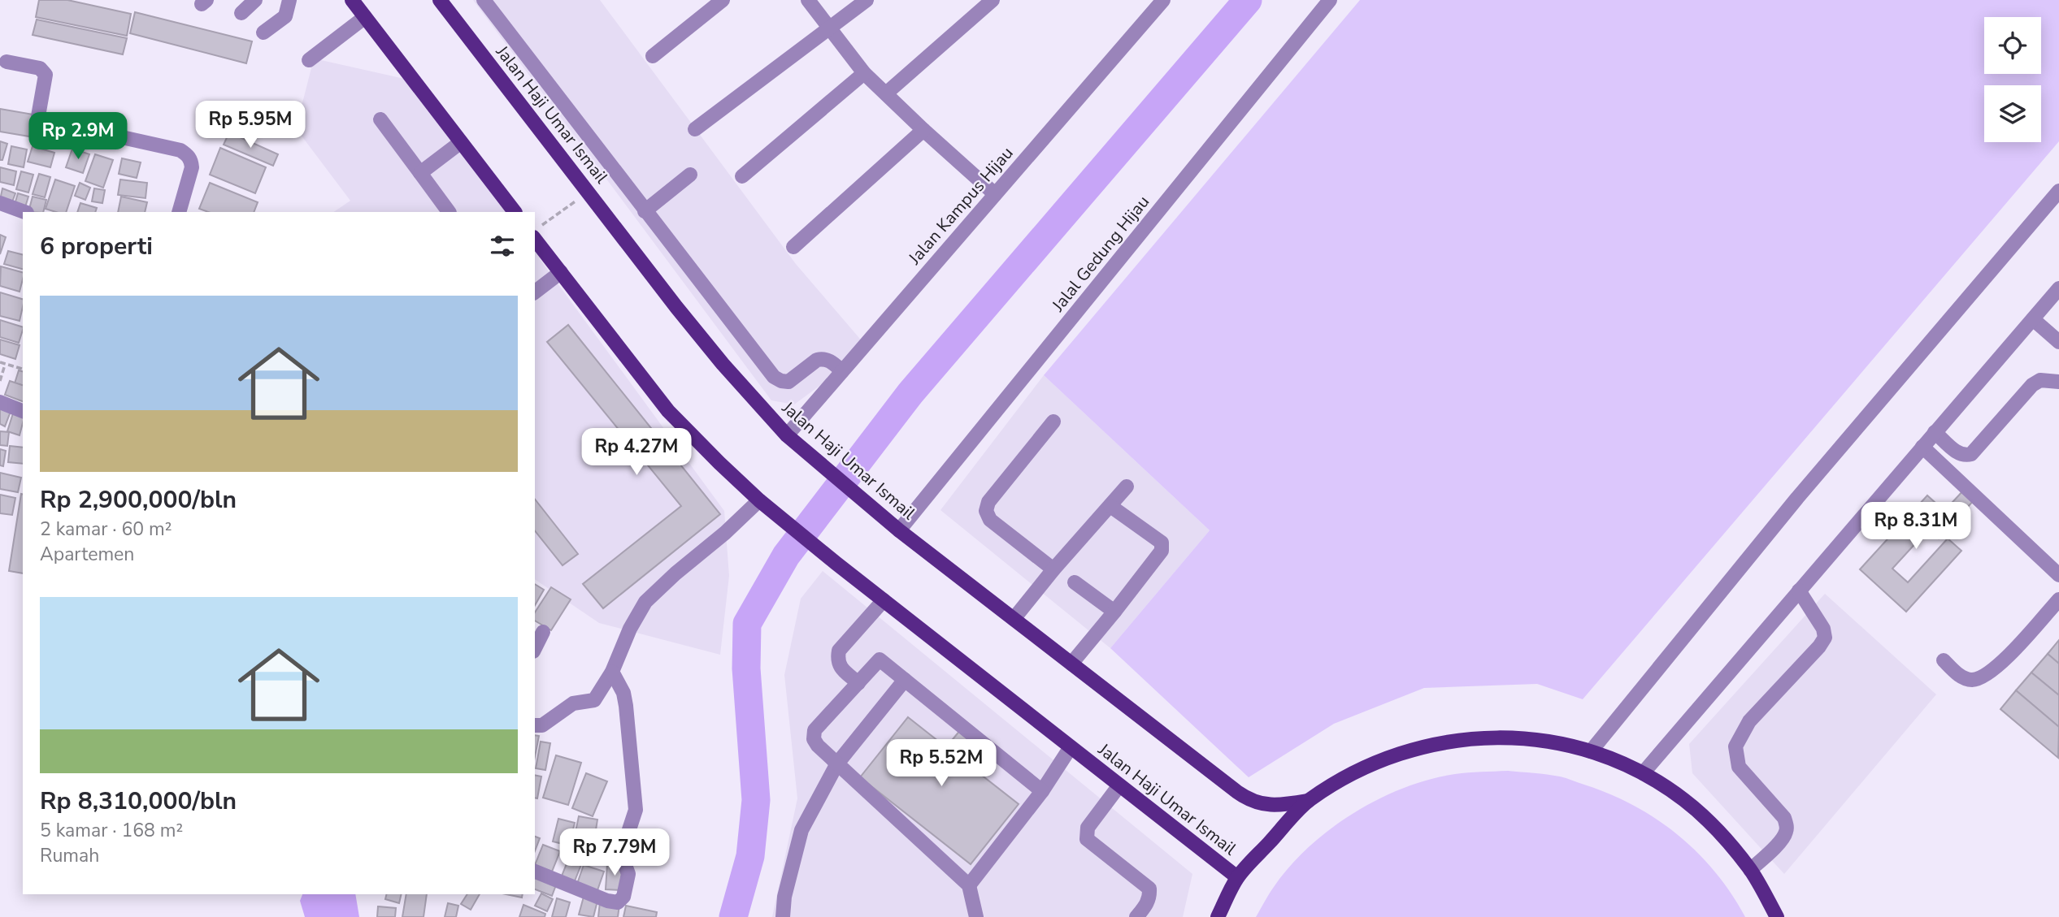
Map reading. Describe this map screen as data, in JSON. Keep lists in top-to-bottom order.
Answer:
{
  "streets": {
    "main road": ["Jalan Haji Umar Ismail"],
    "street": ["Jalan Kampus Hijau", "Jalal Gedung Hijau"]
  },
  "crossings": [
    ["Jalan Haji Umar Ismail", "Jalan Kampus Hijau"],
    ["Jalan Haji Umar Ismail", "Jalal Gedung Hijau"]
  ],
  "page": {
    "price": [
      "Rp 5.95M",
      "Rp 2.9M",
      "Rp 4.27M",
      "Rp 8.31M",
      "Rp 5.52M",
      "Rp 7.79M"
    ],
    "heading": "6 properti",
    "list": [
      {
        "name": "Rp 2,900,000/bln",
        "note": "2 kamar · 60 m² · Apartemen"
      },
      {
        "name": "Rp 8,310,000/bln",
        "note": "5 kamar · 168 m² · Rumah"
      }
    ]
  }
}
